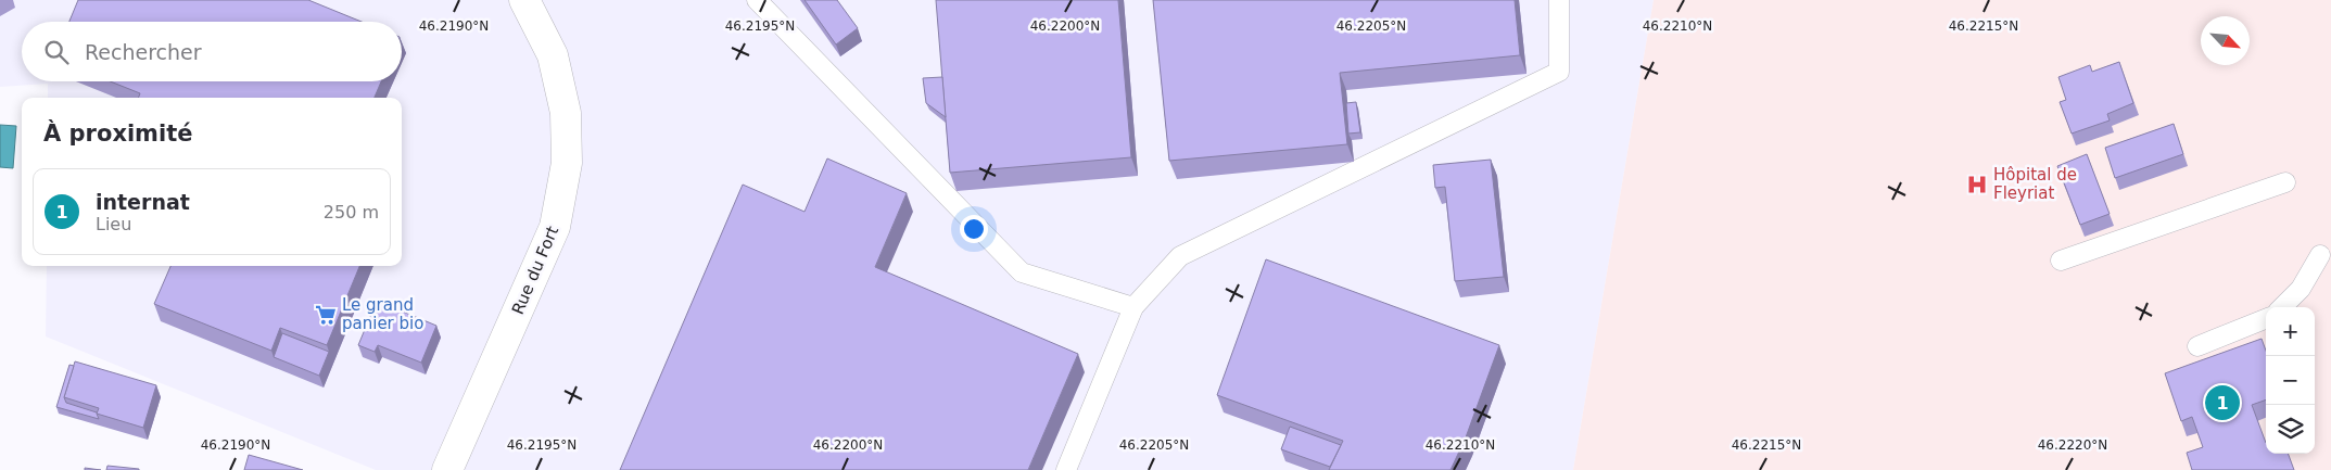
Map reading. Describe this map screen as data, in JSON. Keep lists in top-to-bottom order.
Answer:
{
  "streets": {
    "street": ["Rue du Fort"]
  },
  "places": {
    "hospital": ["Hôpital de Fleyriat"],
    "supermarket": ["Le grand panier bio"]
  },
  "north": "bottom right",
  "page": {
    "search": "Rechercher",
    "heading": "À proximité",
    "list": [
      {
        "mark": "1",
        "name": "internat",
        "note": "Lieu",
        "value": "250 m"
      }
    ],
    "map_buttons": ["+", "−"],
    "pins": "1"
  },
  "coordinates": [
    "46.2190°N",
    "46.2195°N",
    "46.2200°N",
    "46.2205°N",
    "46.2210°N",
    "46.2215°N",
    "46.2220°N"
  ]
}
